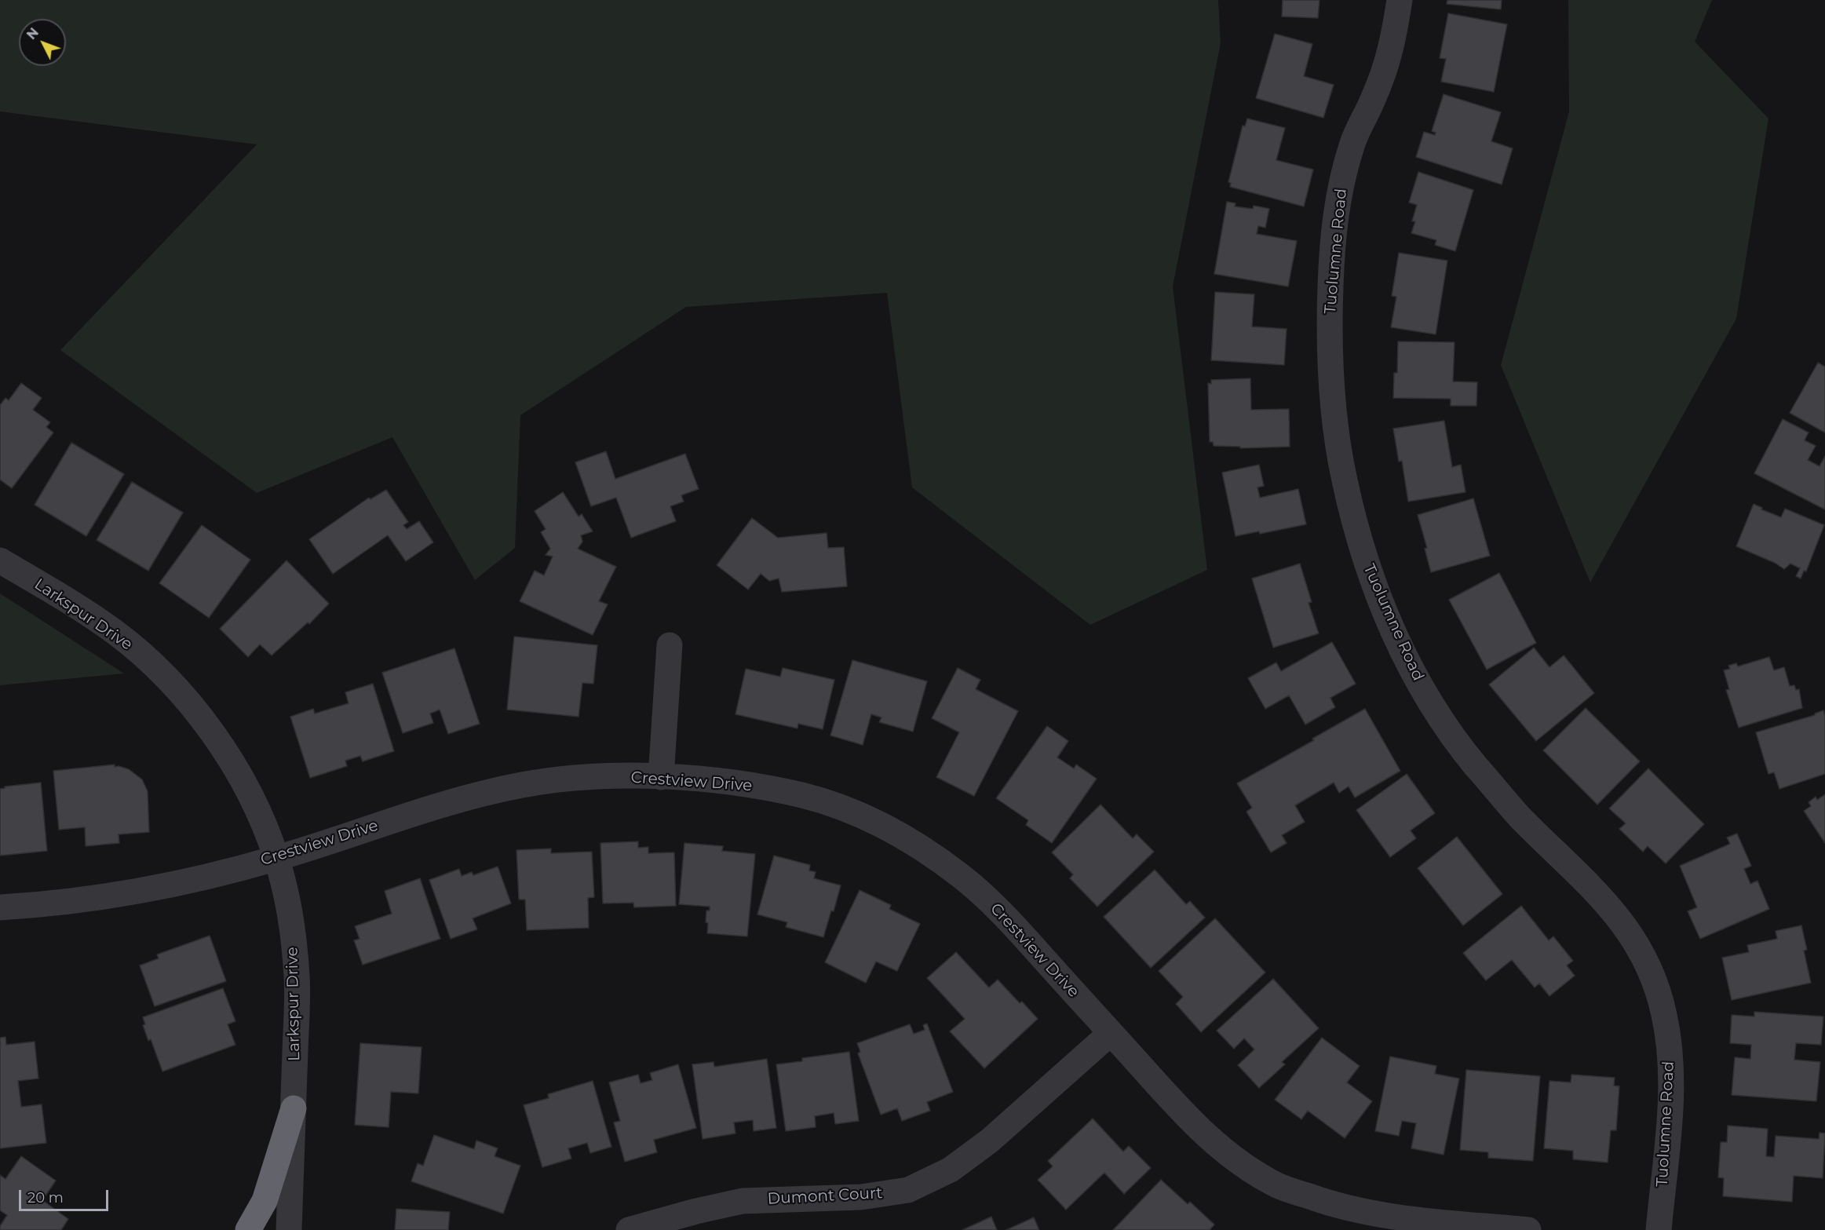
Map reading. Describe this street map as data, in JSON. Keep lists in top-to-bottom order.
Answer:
{
  "streets": {
    "street": [
      "Tuolumne Road",
      "Larkspur Drive",
      "Crestview Drive",
      "Dumont Court"
    ]
  },
  "crossings": [
    ["Larkspur Drive", "Crestview Drive"],
    ["Crestview Drive", "Dumont Court"]
  ],
  "scale_bar": "20 m",
  "north": "top left"
}
